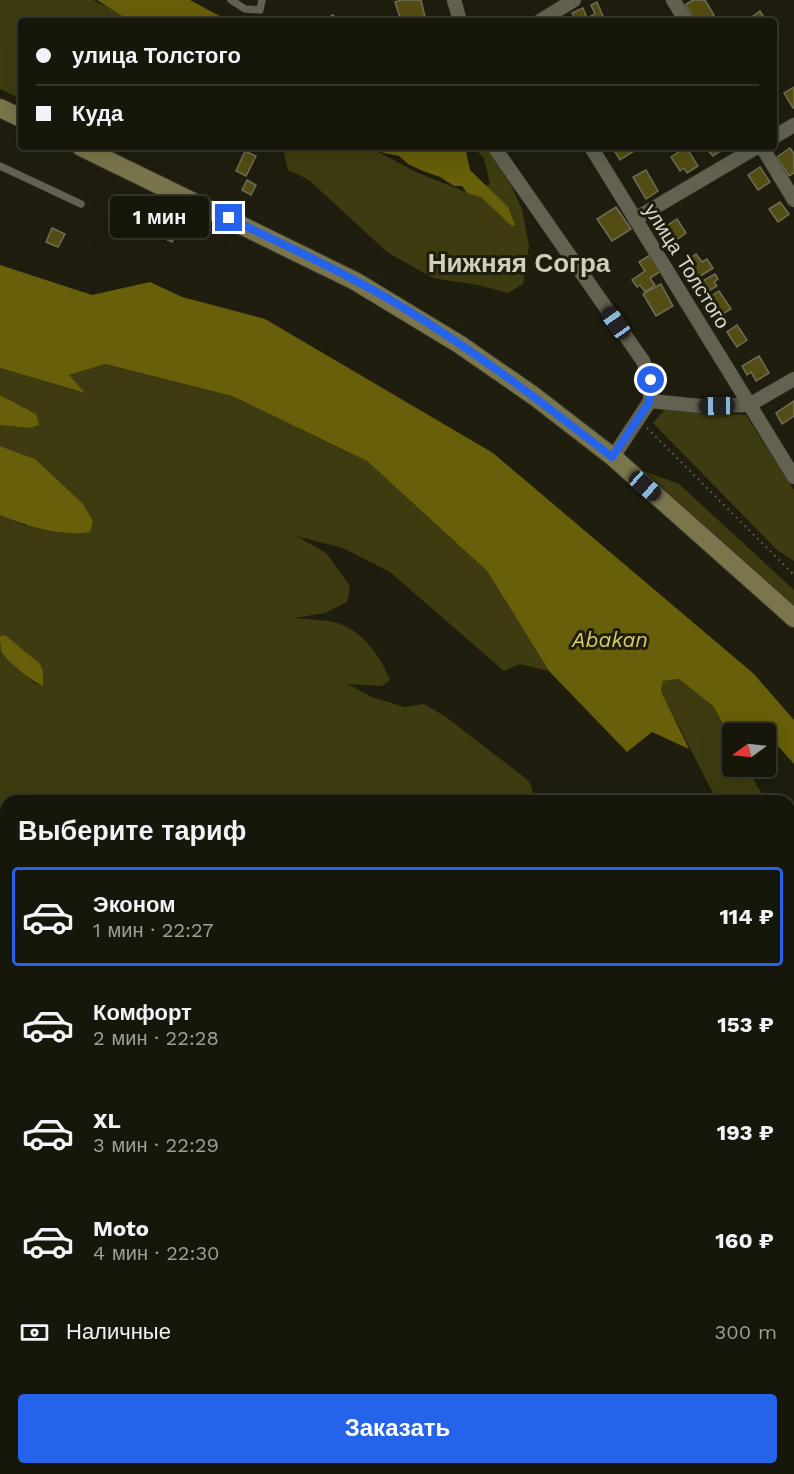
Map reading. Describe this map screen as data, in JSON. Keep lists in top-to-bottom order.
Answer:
{
  "streets": {
    "street": ["улица Толстого"]
  },
  "districts": ["Нижняя Согра"],
  "water": ["Abakan"],
  "north": "left",
  "page": {
    "banner": ["улица Толстого", "Куда"],
    "bubble": "1 мин",
    "heading": "Выберите тариф",
    "list": [
      {
        "name": "Эконом",
        "note": "1 мин · 22:27",
        "value": "114 ₽"
      },
      {
        "name": "Комфорт",
        "note": "2 мин · 22:28",
        "value": "153 ₽"
      },
      {
        "name": "XL",
        "note": "3 мин · 22:29",
        "value": "193 ₽"
      },
      {
        "name": "Moto",
        "note": "4 мин · 22:30",
        "value": "160 ₽"
      }
    ],
    "pay": ["Наличные", "300 m"],
    "buttons": "Заказать"
  }
}
